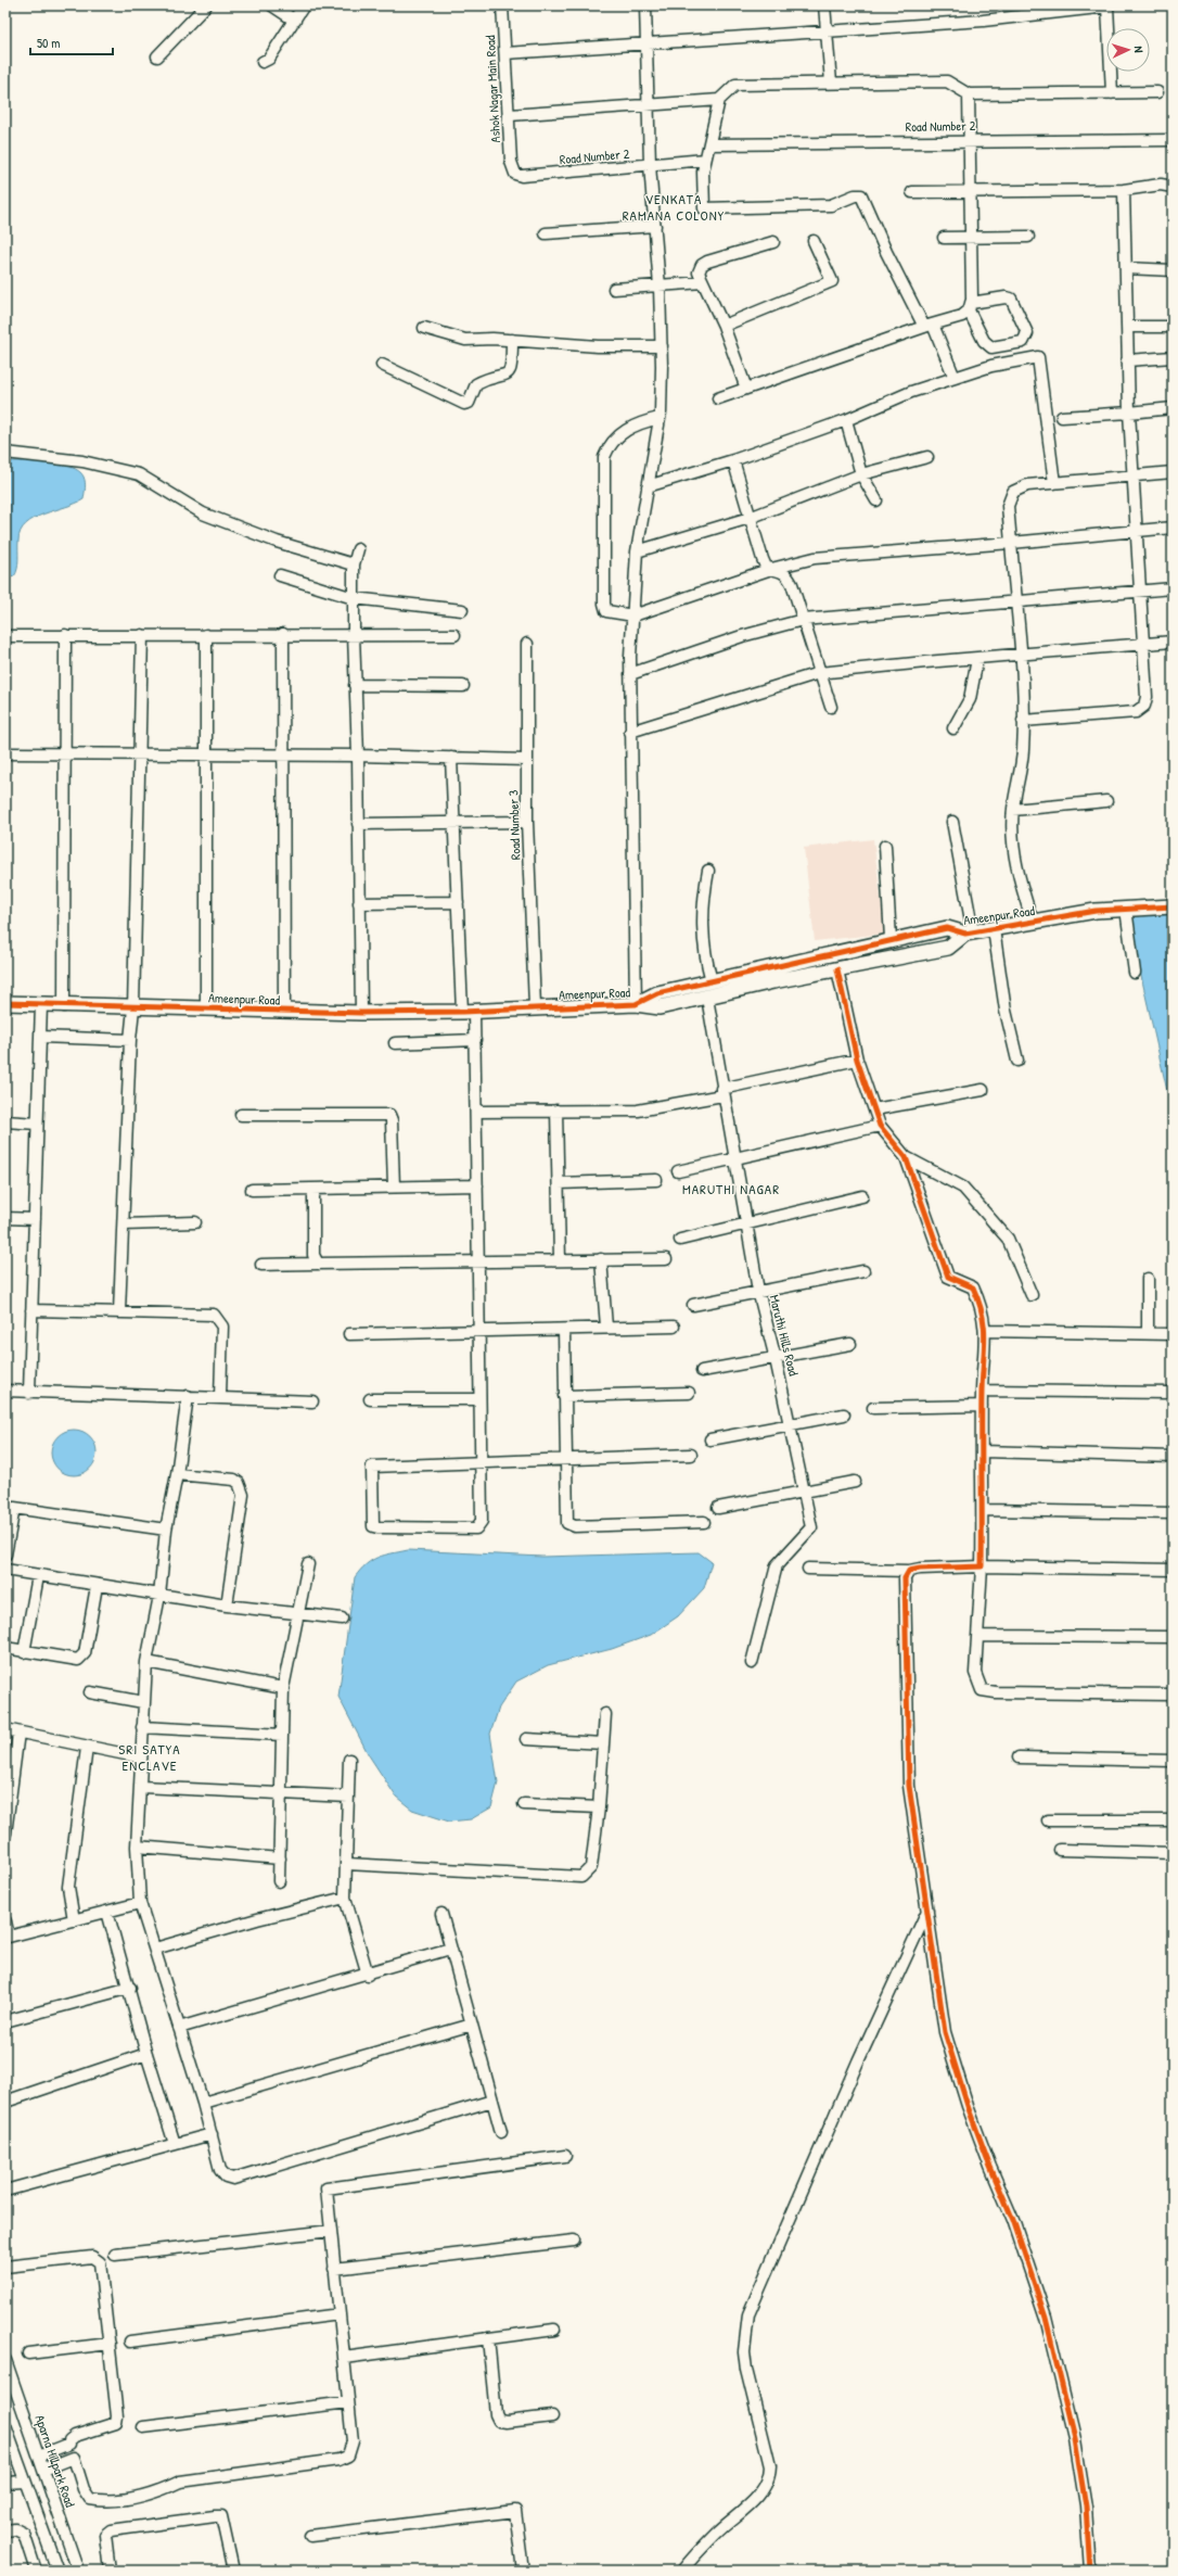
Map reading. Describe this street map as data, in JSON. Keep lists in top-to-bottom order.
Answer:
{
  "streets": {
    "street": [
      "Ashok Nagar Main Road",
      "Road Number 2",
      "Road Number 3",
      "Ameenpur Road",
      "Maruthi Hills Road",
      "Aparna Hillpark Road"
    ]
  },
  "crossings": [
    ["Ashok Nagar Main Road", "Road Number 2"],
    ["Road Number 3", "Ameenpur Road"]
  ],
  "districts": ["VENKATA RAMANA COLONY", "MARUTHI NAGAR", "SRI SATYA ENCLAVE"],
  "scale_bar": "50 m",
  "north": "right"
}
